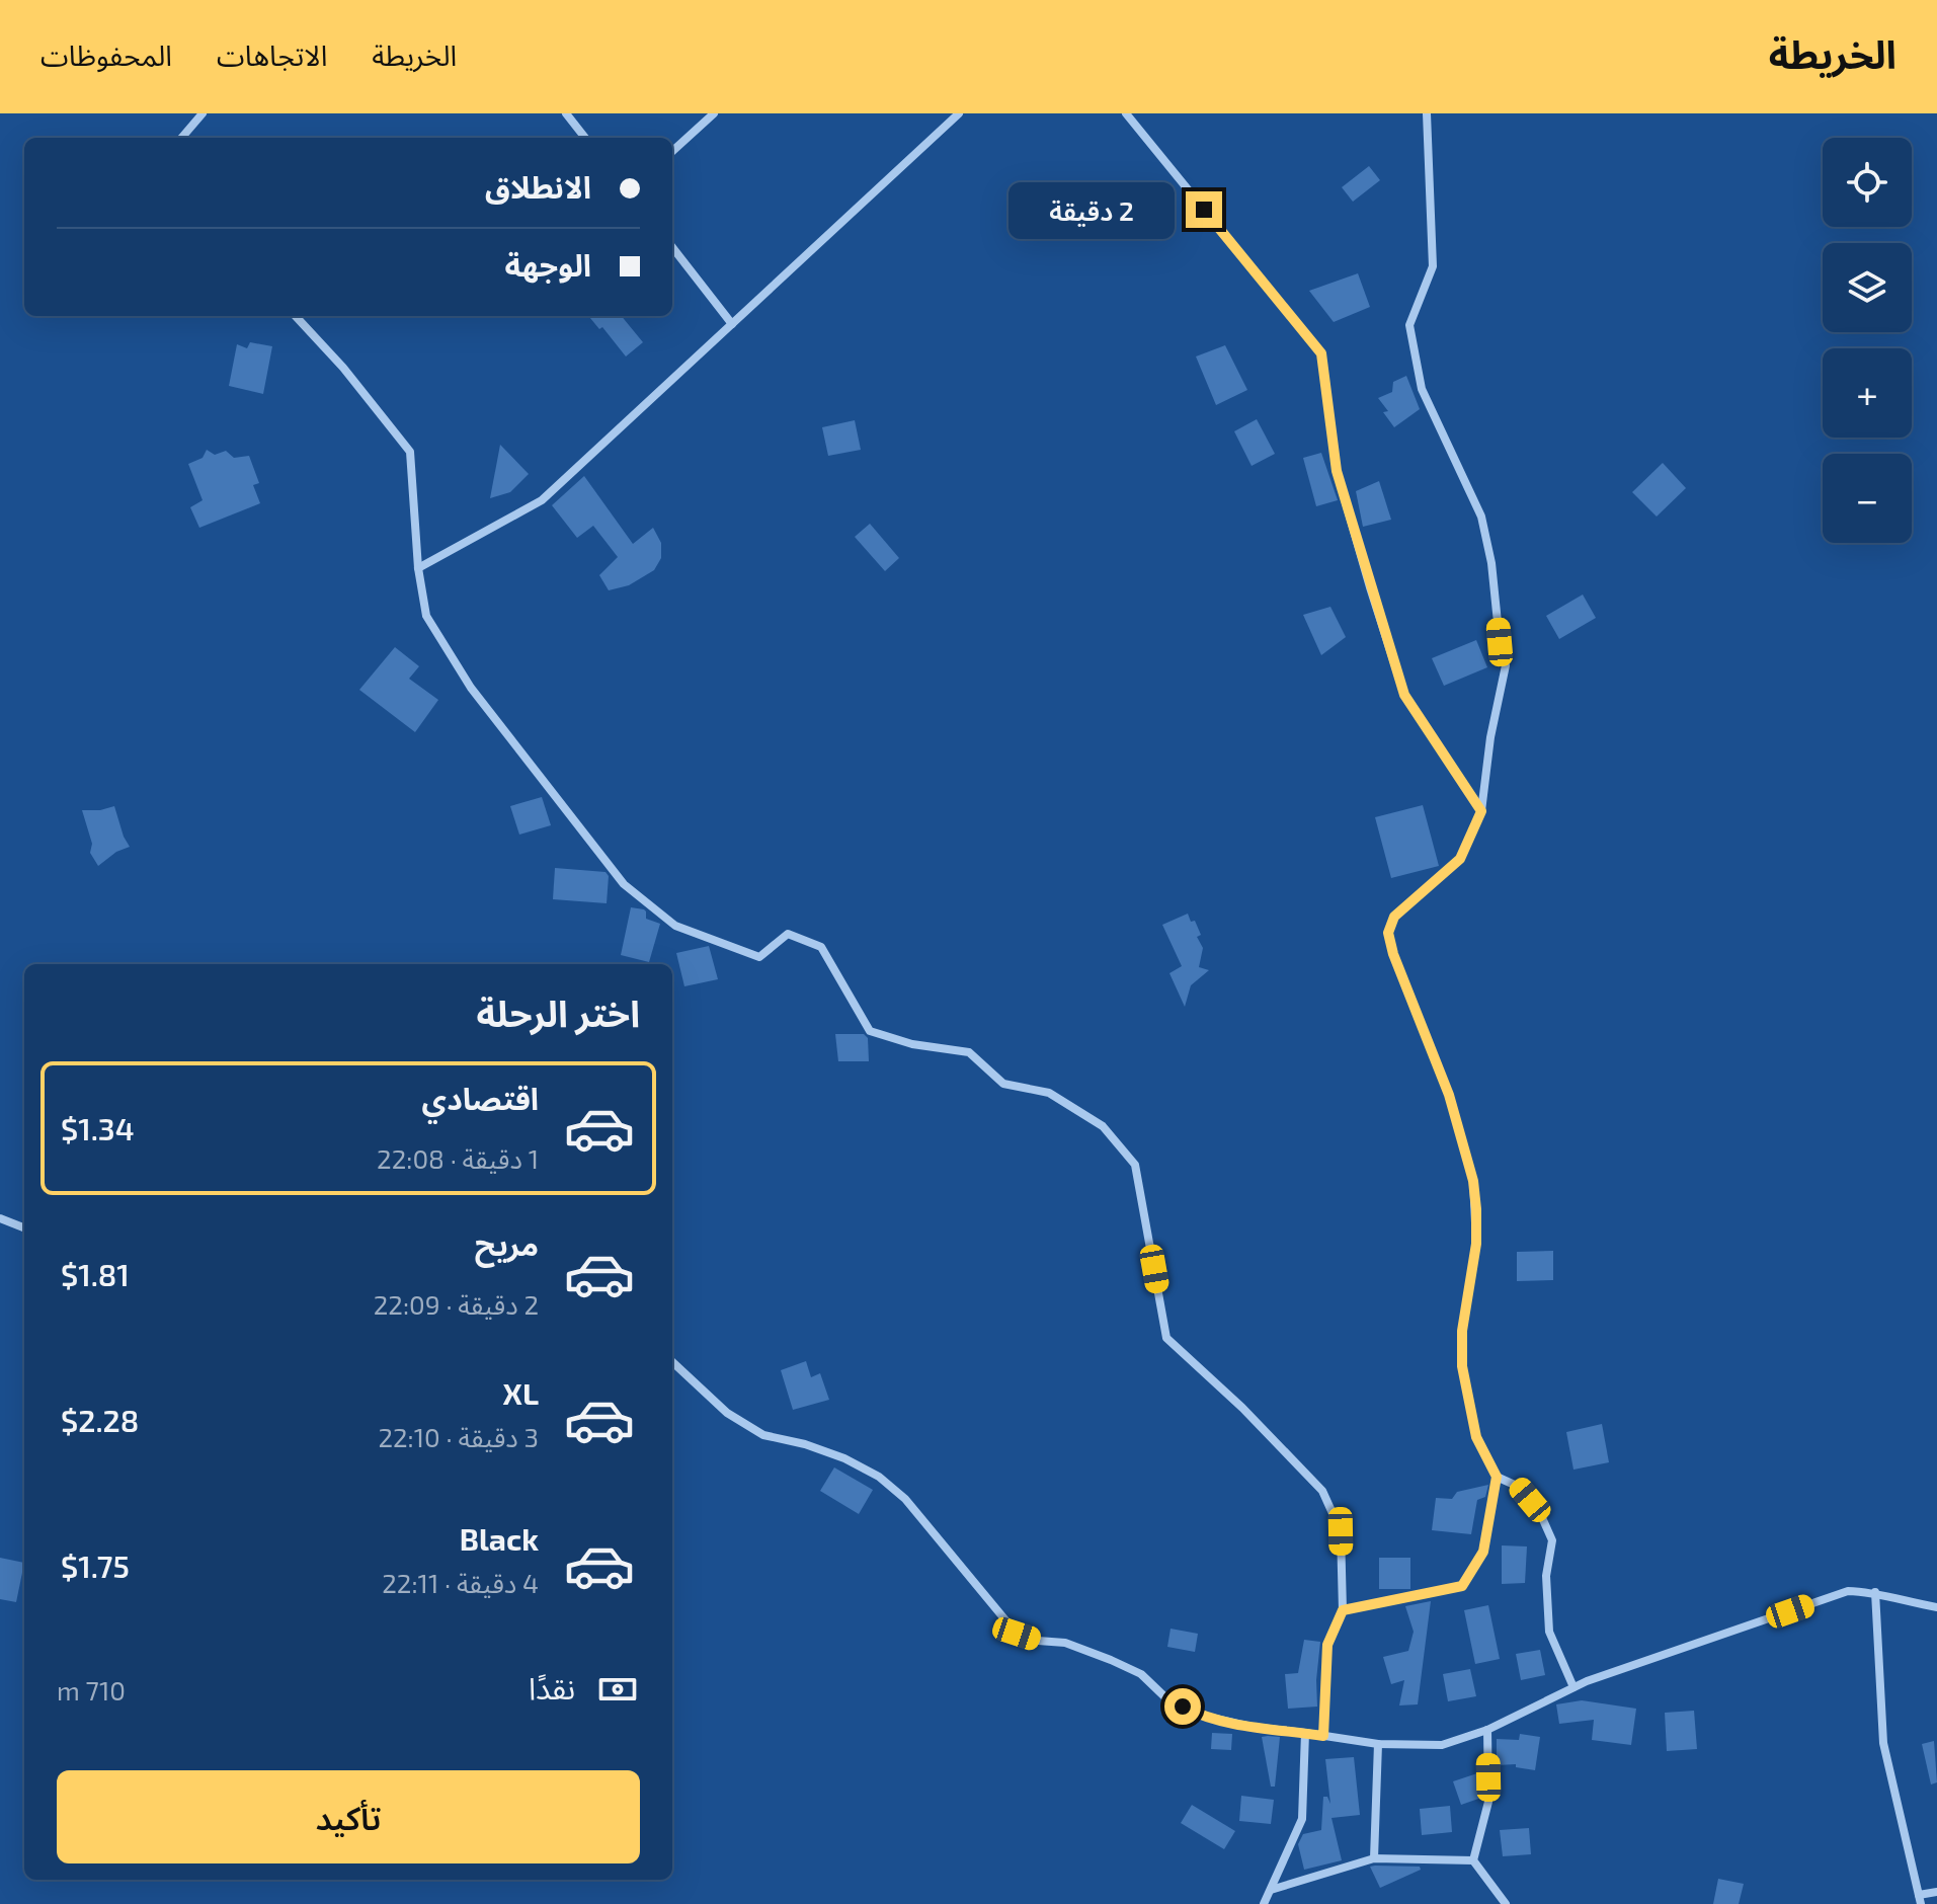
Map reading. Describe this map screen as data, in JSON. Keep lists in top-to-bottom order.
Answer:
{
  "page": {
    "header": "الخريطة",
    "nav": ["الخريطة", "الاتجاهات", "المحفوظات"],
    "map_buttons": ["+", "−"],
    "banner": ["الانطلاق", "الوجهة"],
    "bubble": "2 دقيقة",
    "heading": "اختر الرحلة",
    "list": [
      {
        "name": "اقتصادي",
        "note": "1 دقيقة · 22:08",
        "value": "$1.34"
      },
      {
        "name": "مريح",
        "note": "2 دقيقة · 22:09",
        "value": "$1.81"
      },
      {
        "name": "XL",
        "note": "3 دقيقة · 22:10",
        "value": "$2.28"
      },
      {
        "name": "Black",
        "note": "4 دقيقة · 22:11",
        "value": "$1.75"
      }
    ],
    "pay": ["نقدًا", "710 m"],
    "buttons": "تأكيد"
  }
}
